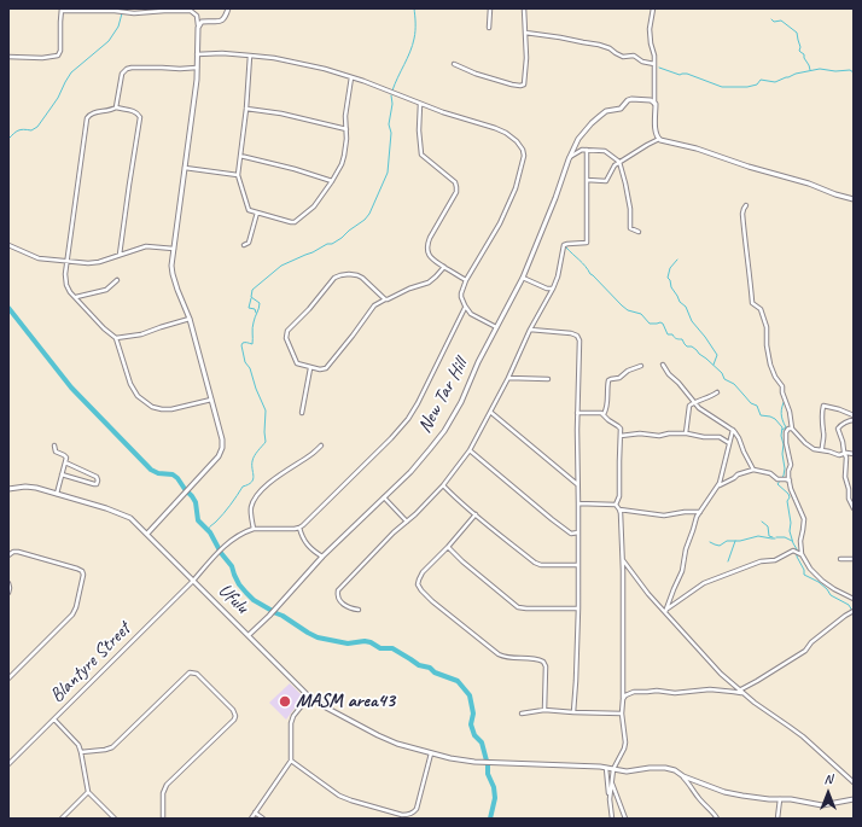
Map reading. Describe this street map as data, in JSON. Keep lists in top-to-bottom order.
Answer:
{
  "streets": {
    "street": ["New Tar Hill", "Ufulu", "Blantyre Street"]
  },
  "crossings": [
    ["New Tar Hill", "Ufulu"],
    ["Ufulu", "Blantyre Street"]
  ],
  "places": ["MASM area43"],
  "north": "top"
}
